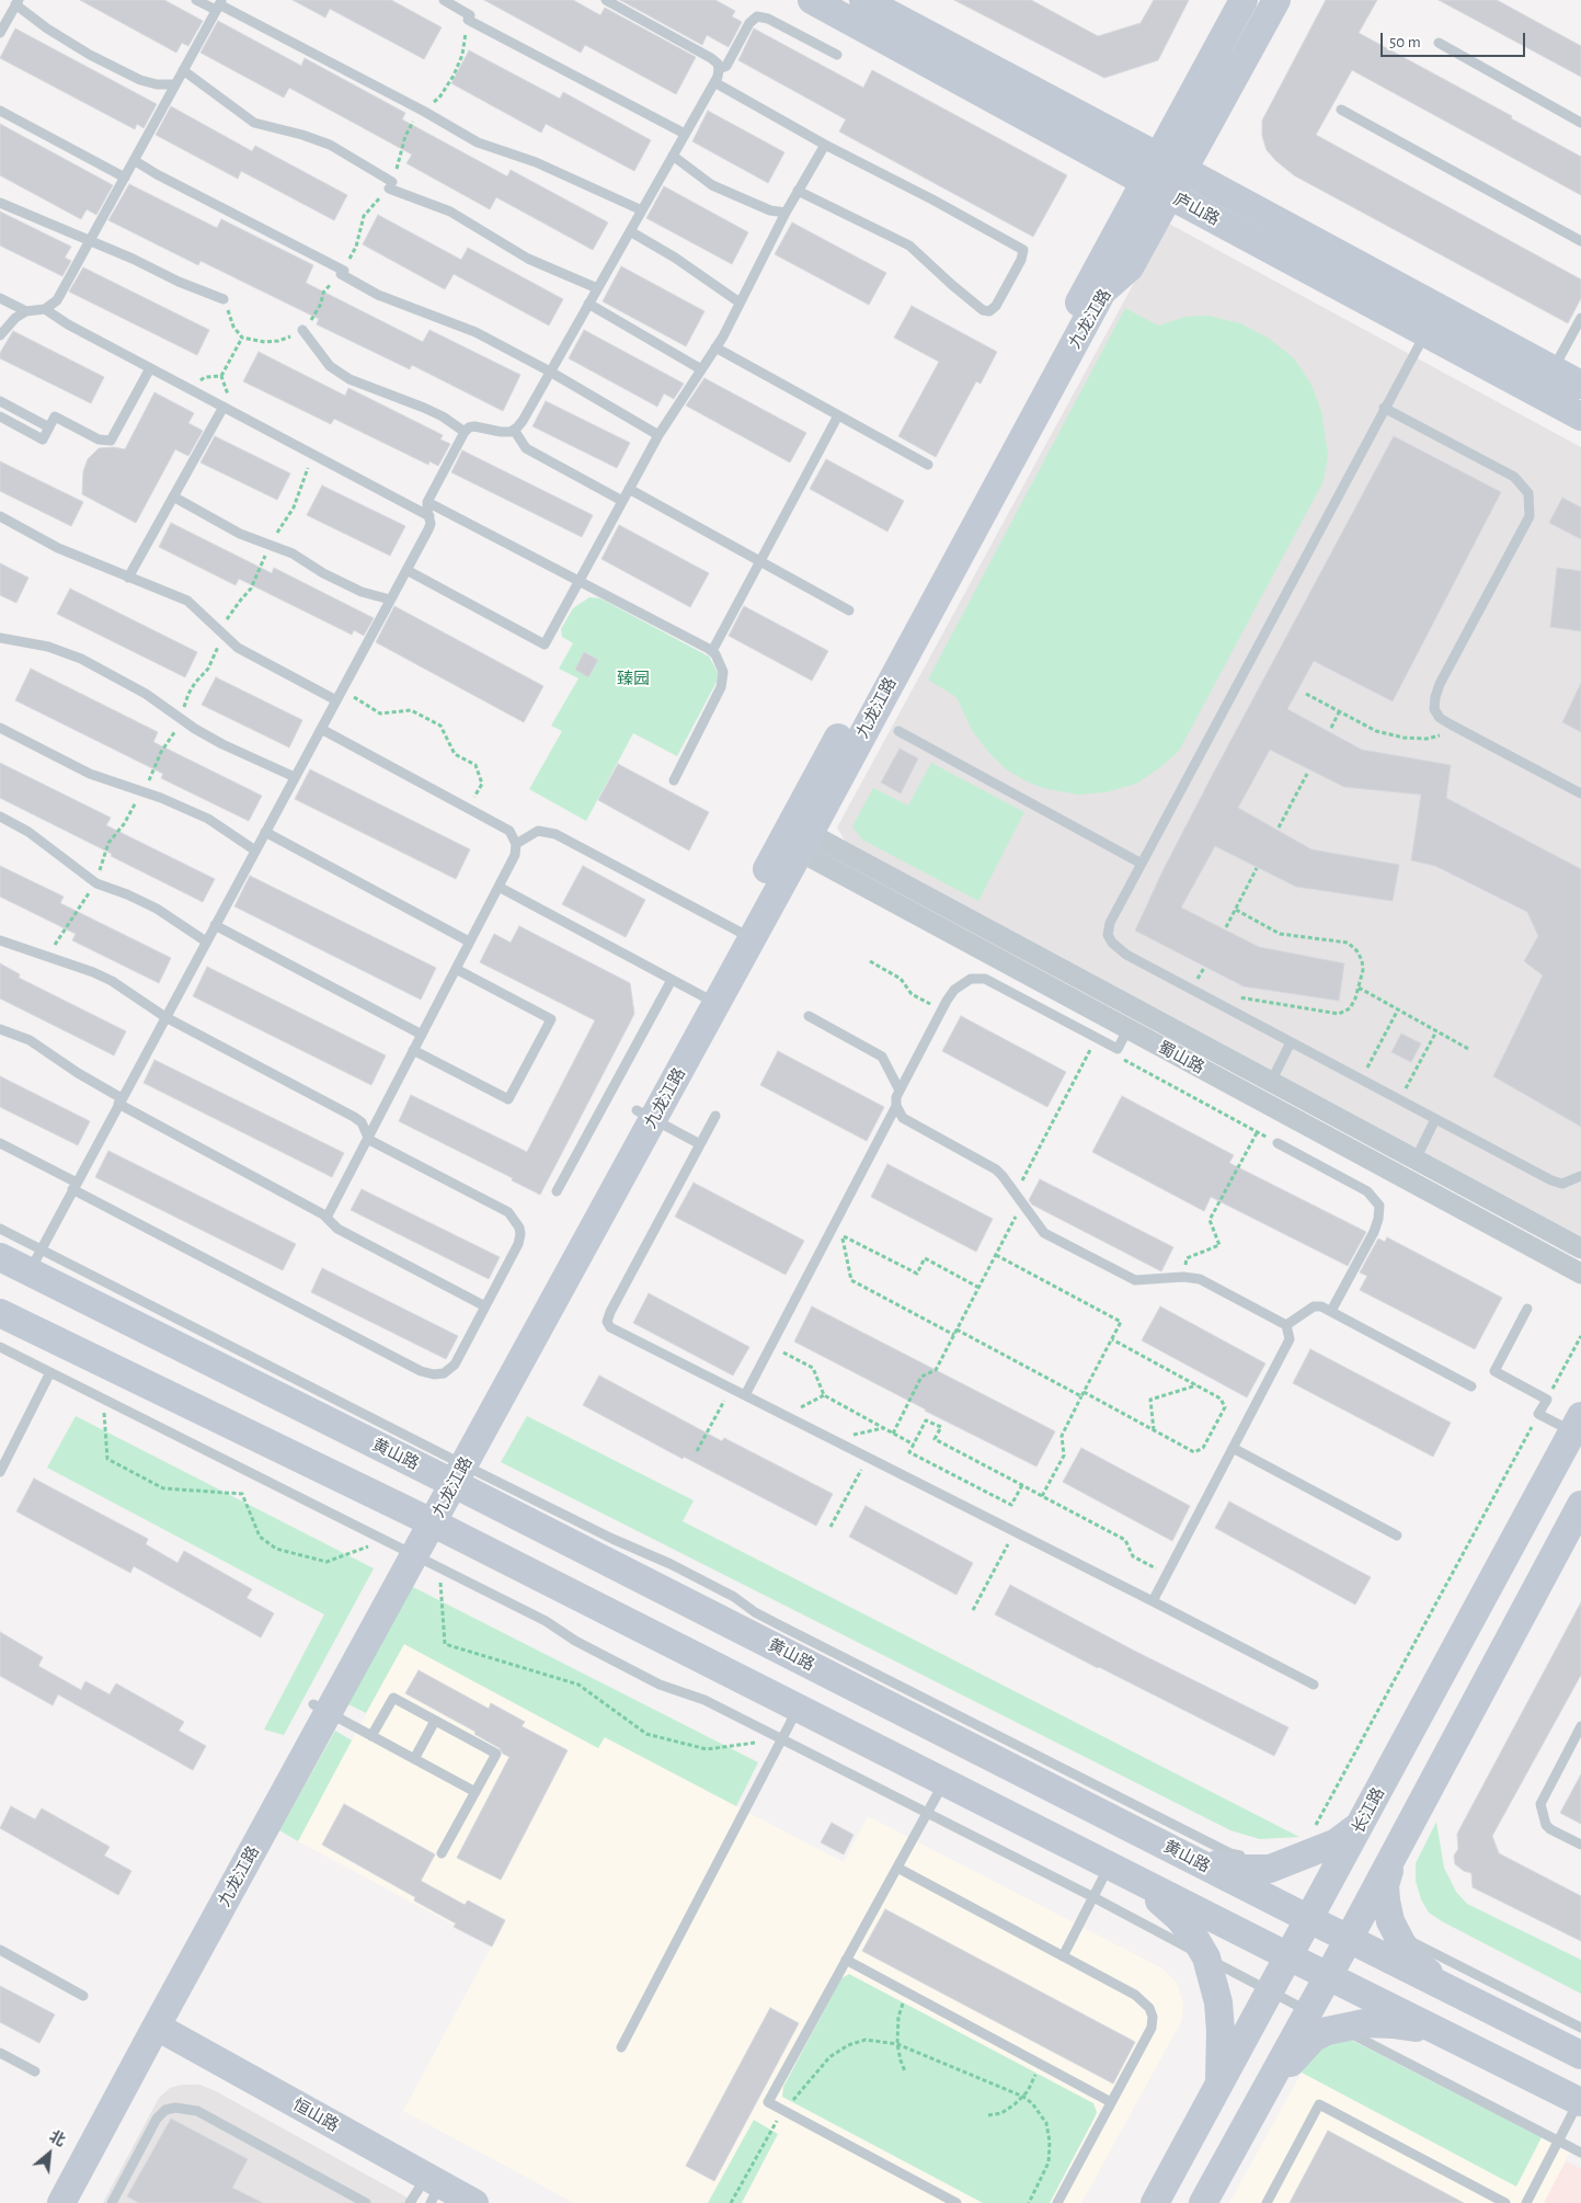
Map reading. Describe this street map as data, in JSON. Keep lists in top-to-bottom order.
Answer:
{
  "streets": {
    "street": [
      "庐山路",
      "九龙江路",
      "蜀山路",
      "黄山路",
      "长江路",
      "恒山路"
    ]
  },
  "crossings": [
    ["庐山路", "九龙江路"],
    ["九龙江路", "蜀山路"],
    ["九龙江路", "黄山路"],
    ["九龙江路", "恒山路"],
    ["黄山路", "长江路"]
  ],
  "parks": ["臻园"],
  "scale_bar": "50 m",
  "north": "top right"
}
